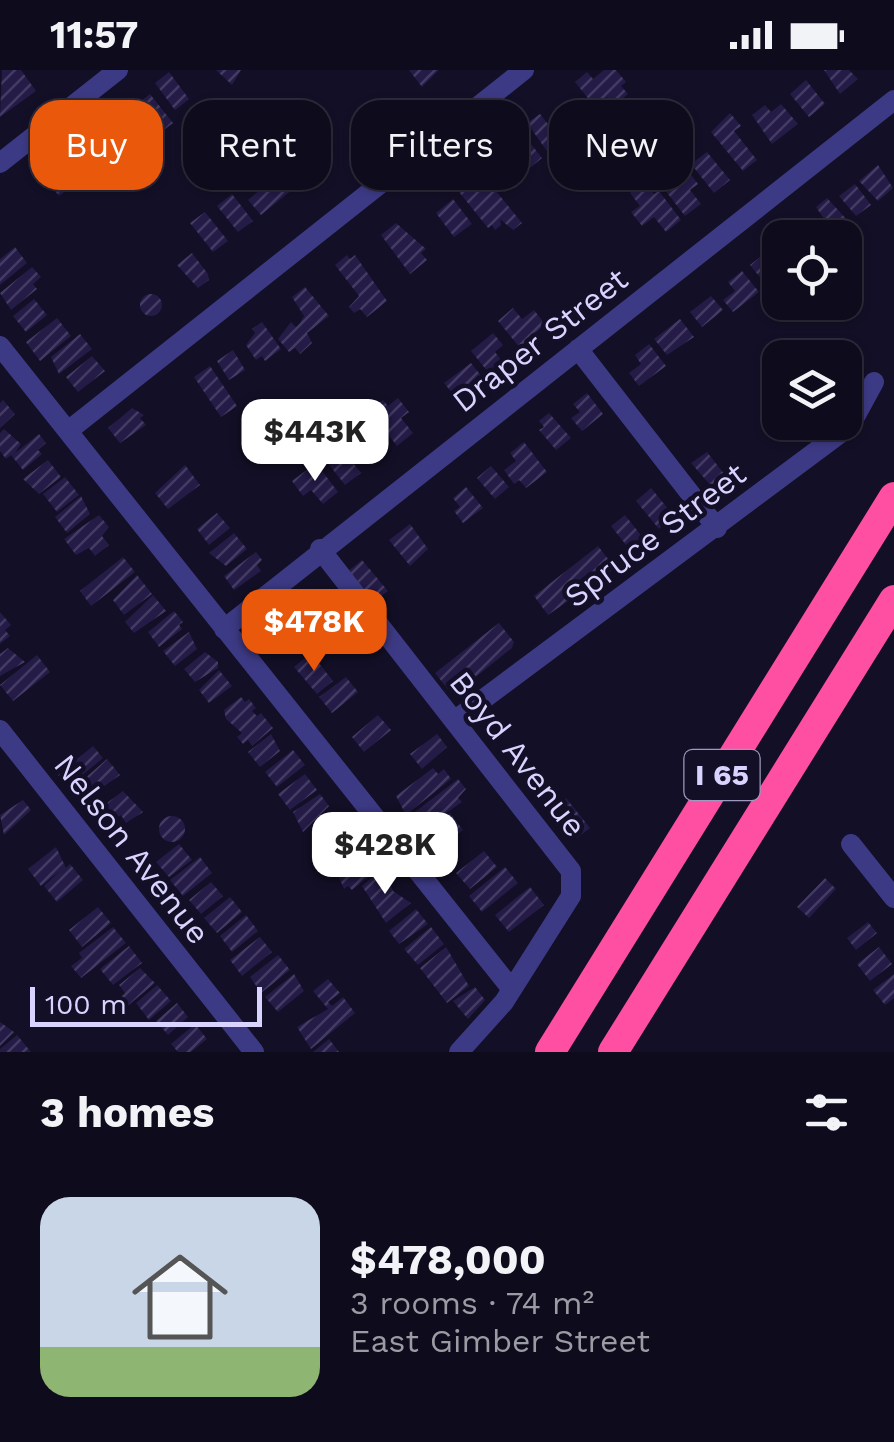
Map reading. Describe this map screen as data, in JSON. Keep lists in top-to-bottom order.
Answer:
{
  "streets": {
    "highway": ["I 65"],
    "street": [
      "Draper Street",
      "Spruce Street",
      "Boyd Avenue",
      "Nelson Avenue"
    ]
  },
  "crossings": [
    ["Draper Street", "Boyd Avenue"],
    ["Spruce Street", "Boyd Avenue"]
  ],
  "scale_bar": "100 m",
  "page": {
    "status": "11:57",
    "chip": [
      "Buy",
      "Rent",
      "Filters",
      "New"
    ],
    "price": ["$443K", "$478K", "$428K"],
    "scale": "100 m",
    "heading": "3 homes",
    "list": [
      {
        "name": "$478,000",
        "note": "3 rooms · 74 m² · East Gimber Street"
      }
    ]
  }
}
